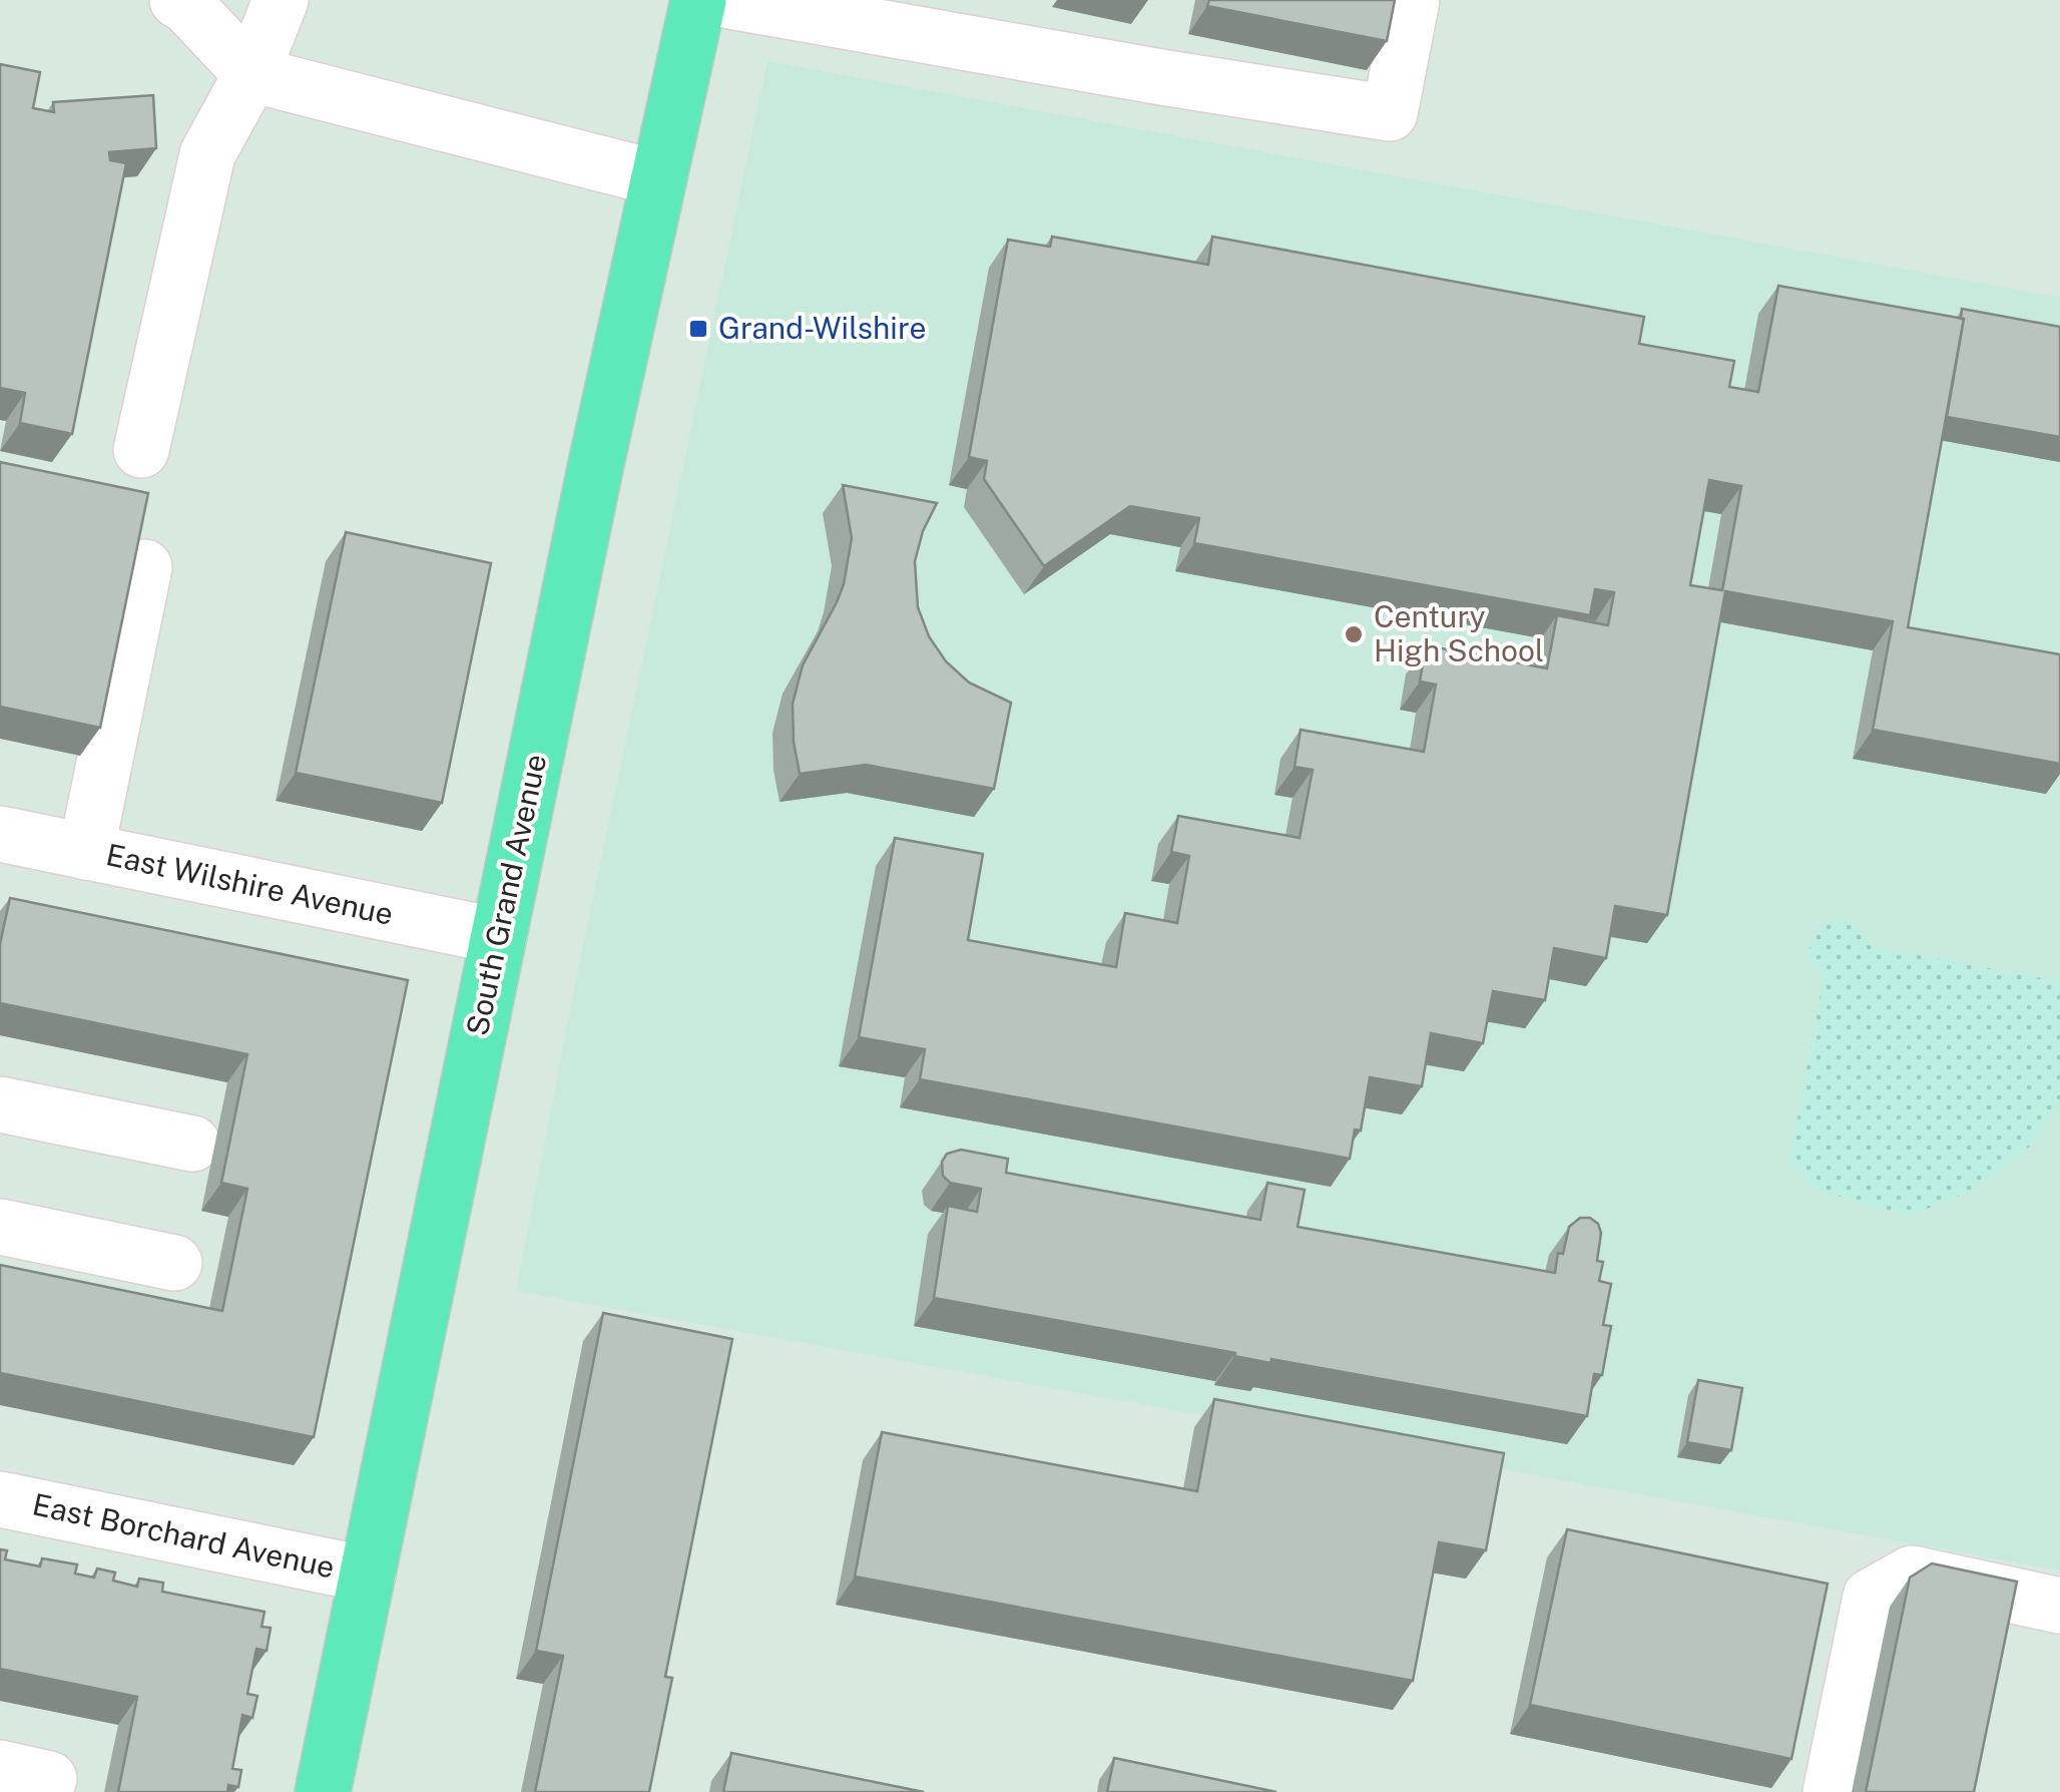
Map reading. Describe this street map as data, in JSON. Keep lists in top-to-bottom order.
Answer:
{
  "streets": {
    "main road": ["South Grand Avenue"],
    "street": ["East Wilshire Avenue", "East Borchard Avenue"]
  },
  "crossings": [
    ["East Wilshire Avenue", "South Grand Avenue"],
    ["South Grand Avenue", "East Borchard Avenue"]
  ],
  "places": {
    "transit": ["Grand-Wilshire"],
    "other": ["Century High School"]
  }
}
